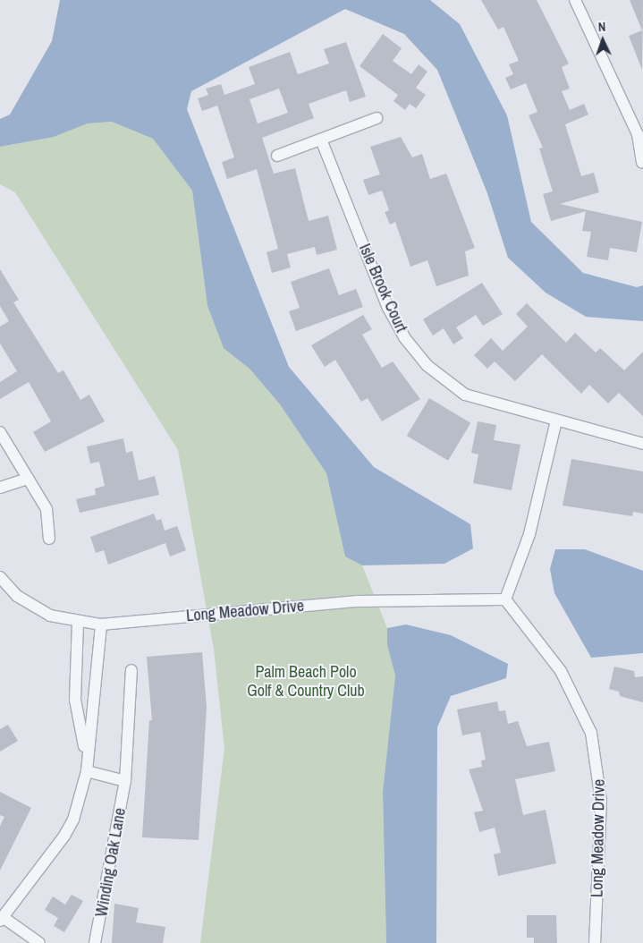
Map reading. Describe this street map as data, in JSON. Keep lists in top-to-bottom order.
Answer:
{
  "streets": {
    "street": ["Isle Brook Court", "Long Meadow Drive", "Winding Oak Lane"]
  },
  "parks": ["Palm Beach Polo Golf & Country Club"],
  "north": "top"
}
